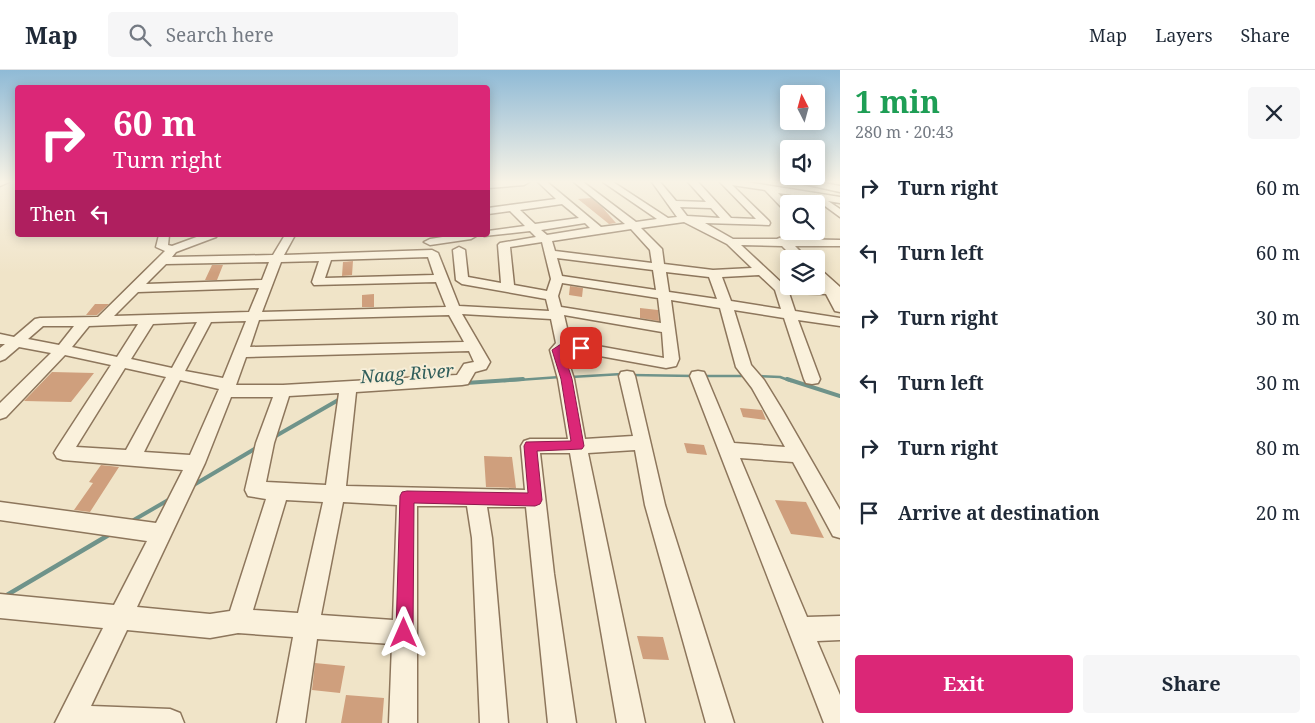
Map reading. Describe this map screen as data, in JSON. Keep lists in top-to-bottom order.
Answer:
{
  "water": ["Naag River"],
  "north": "top",
  "page": {
    "header": "Map",
    "search": "Search here",
    "nav": ["Map", "Layers", "Share"],
    "heading": ["1 min", "280 m · 20:43"],
    "turn": ["60 m", "Turn right"],
    "list": [
      {
        "name": "Turn right",
        "value": "60 m"
      },
      {
        "name": "Turn left",
        "value": "60 m"
      },
      {
        "name": "Turn right",
        "value": "30 m"
      },
      {
        "name": "Turn left",
        "value": "30 m"
      },
      {
        "name": "Turn right",
        "value": "80 m"
      },
      {
        "name": "Arrive at destination",
        "value": "20 m"
      }
    ],
    "then": "Then",
    "buttons": ["Exit", "Share"]
  }
}
